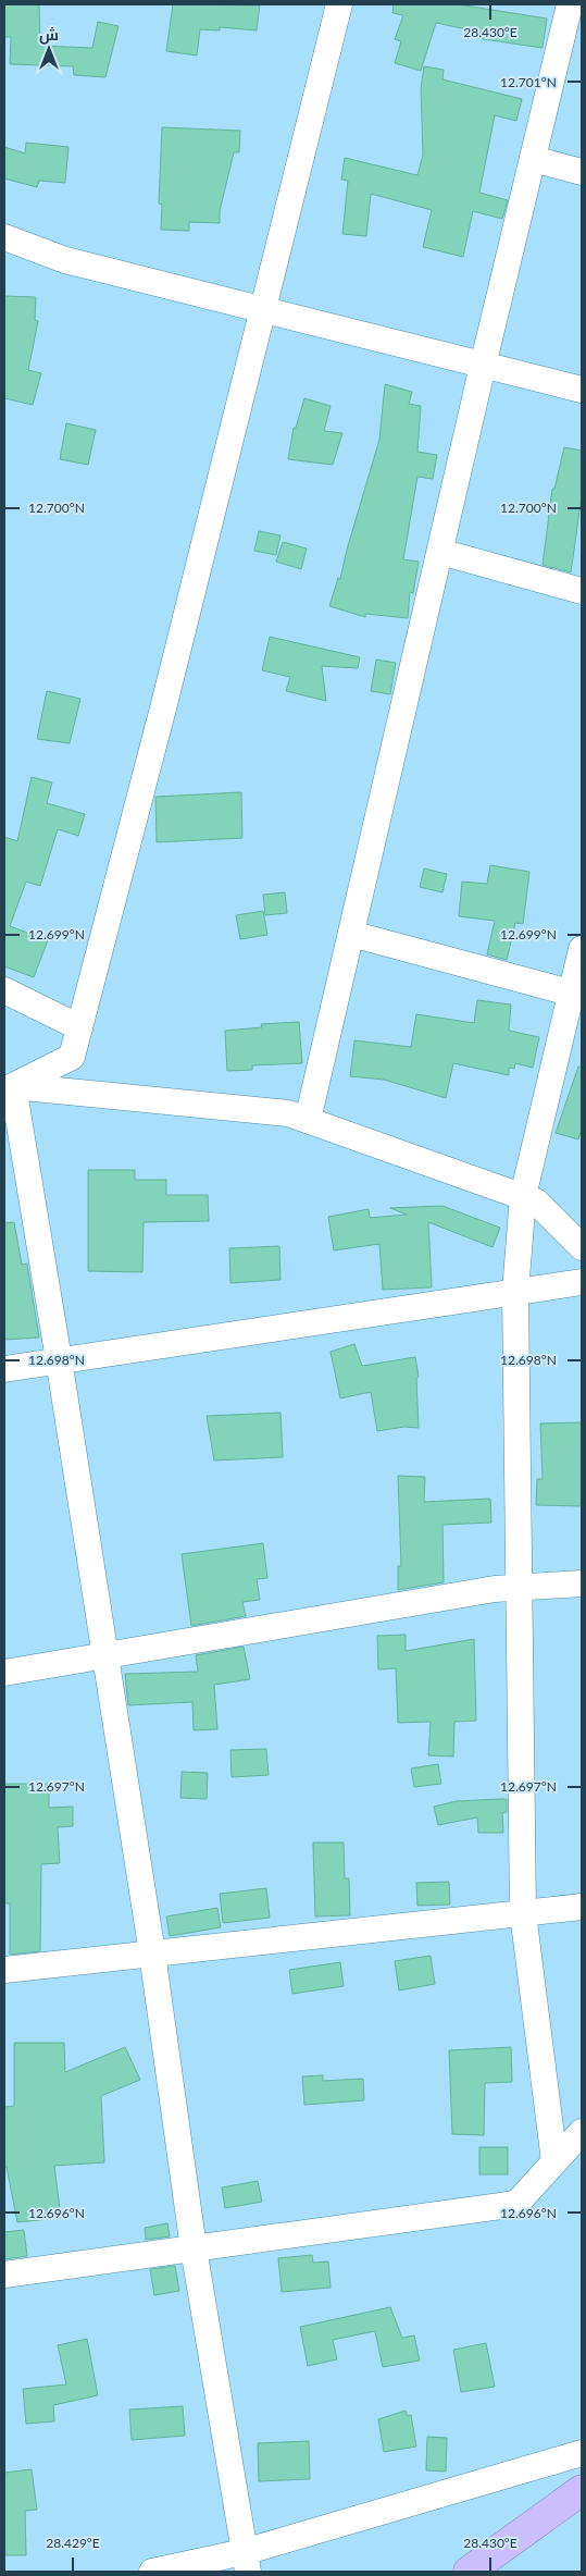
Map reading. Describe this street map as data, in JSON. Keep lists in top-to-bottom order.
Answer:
{
  "north": "top",
  "coordinates": [
    "28.430°E",
    "12.701°N",
    "12.700°N",
    "12.699°N",
    "12.698°N",
    "12.697°N",
    "12.696°N",
    "28.429°E"
  ]
}
